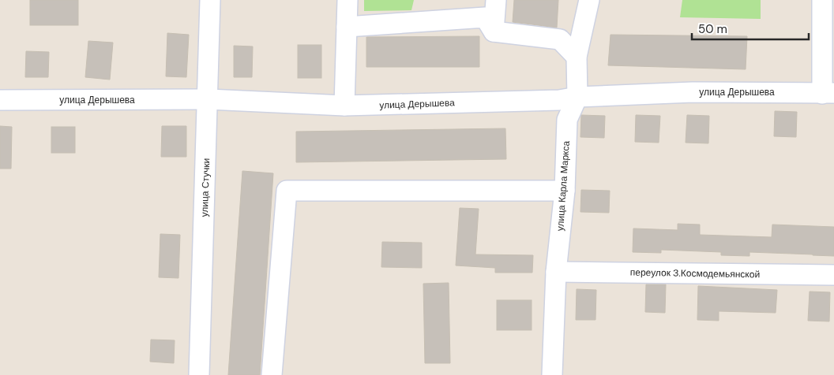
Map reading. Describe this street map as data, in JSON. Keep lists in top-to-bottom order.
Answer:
{
  "streets": {
    "street": [
      "улица Дерышева",
      "улица Карла Маркса",
      "улица Стучки",
      "переулок З.Космодемьянской"
    ]
  },
  "crossings": [
    ["улица Дерышева", "улица Карла Маркса"],
    ["улица Дерышева", "улица Стучки"],
    ["улица Карла Маркса", "переулок З.Космодемьянской"]
  ],
  "scale_bar": "50 m"
}
